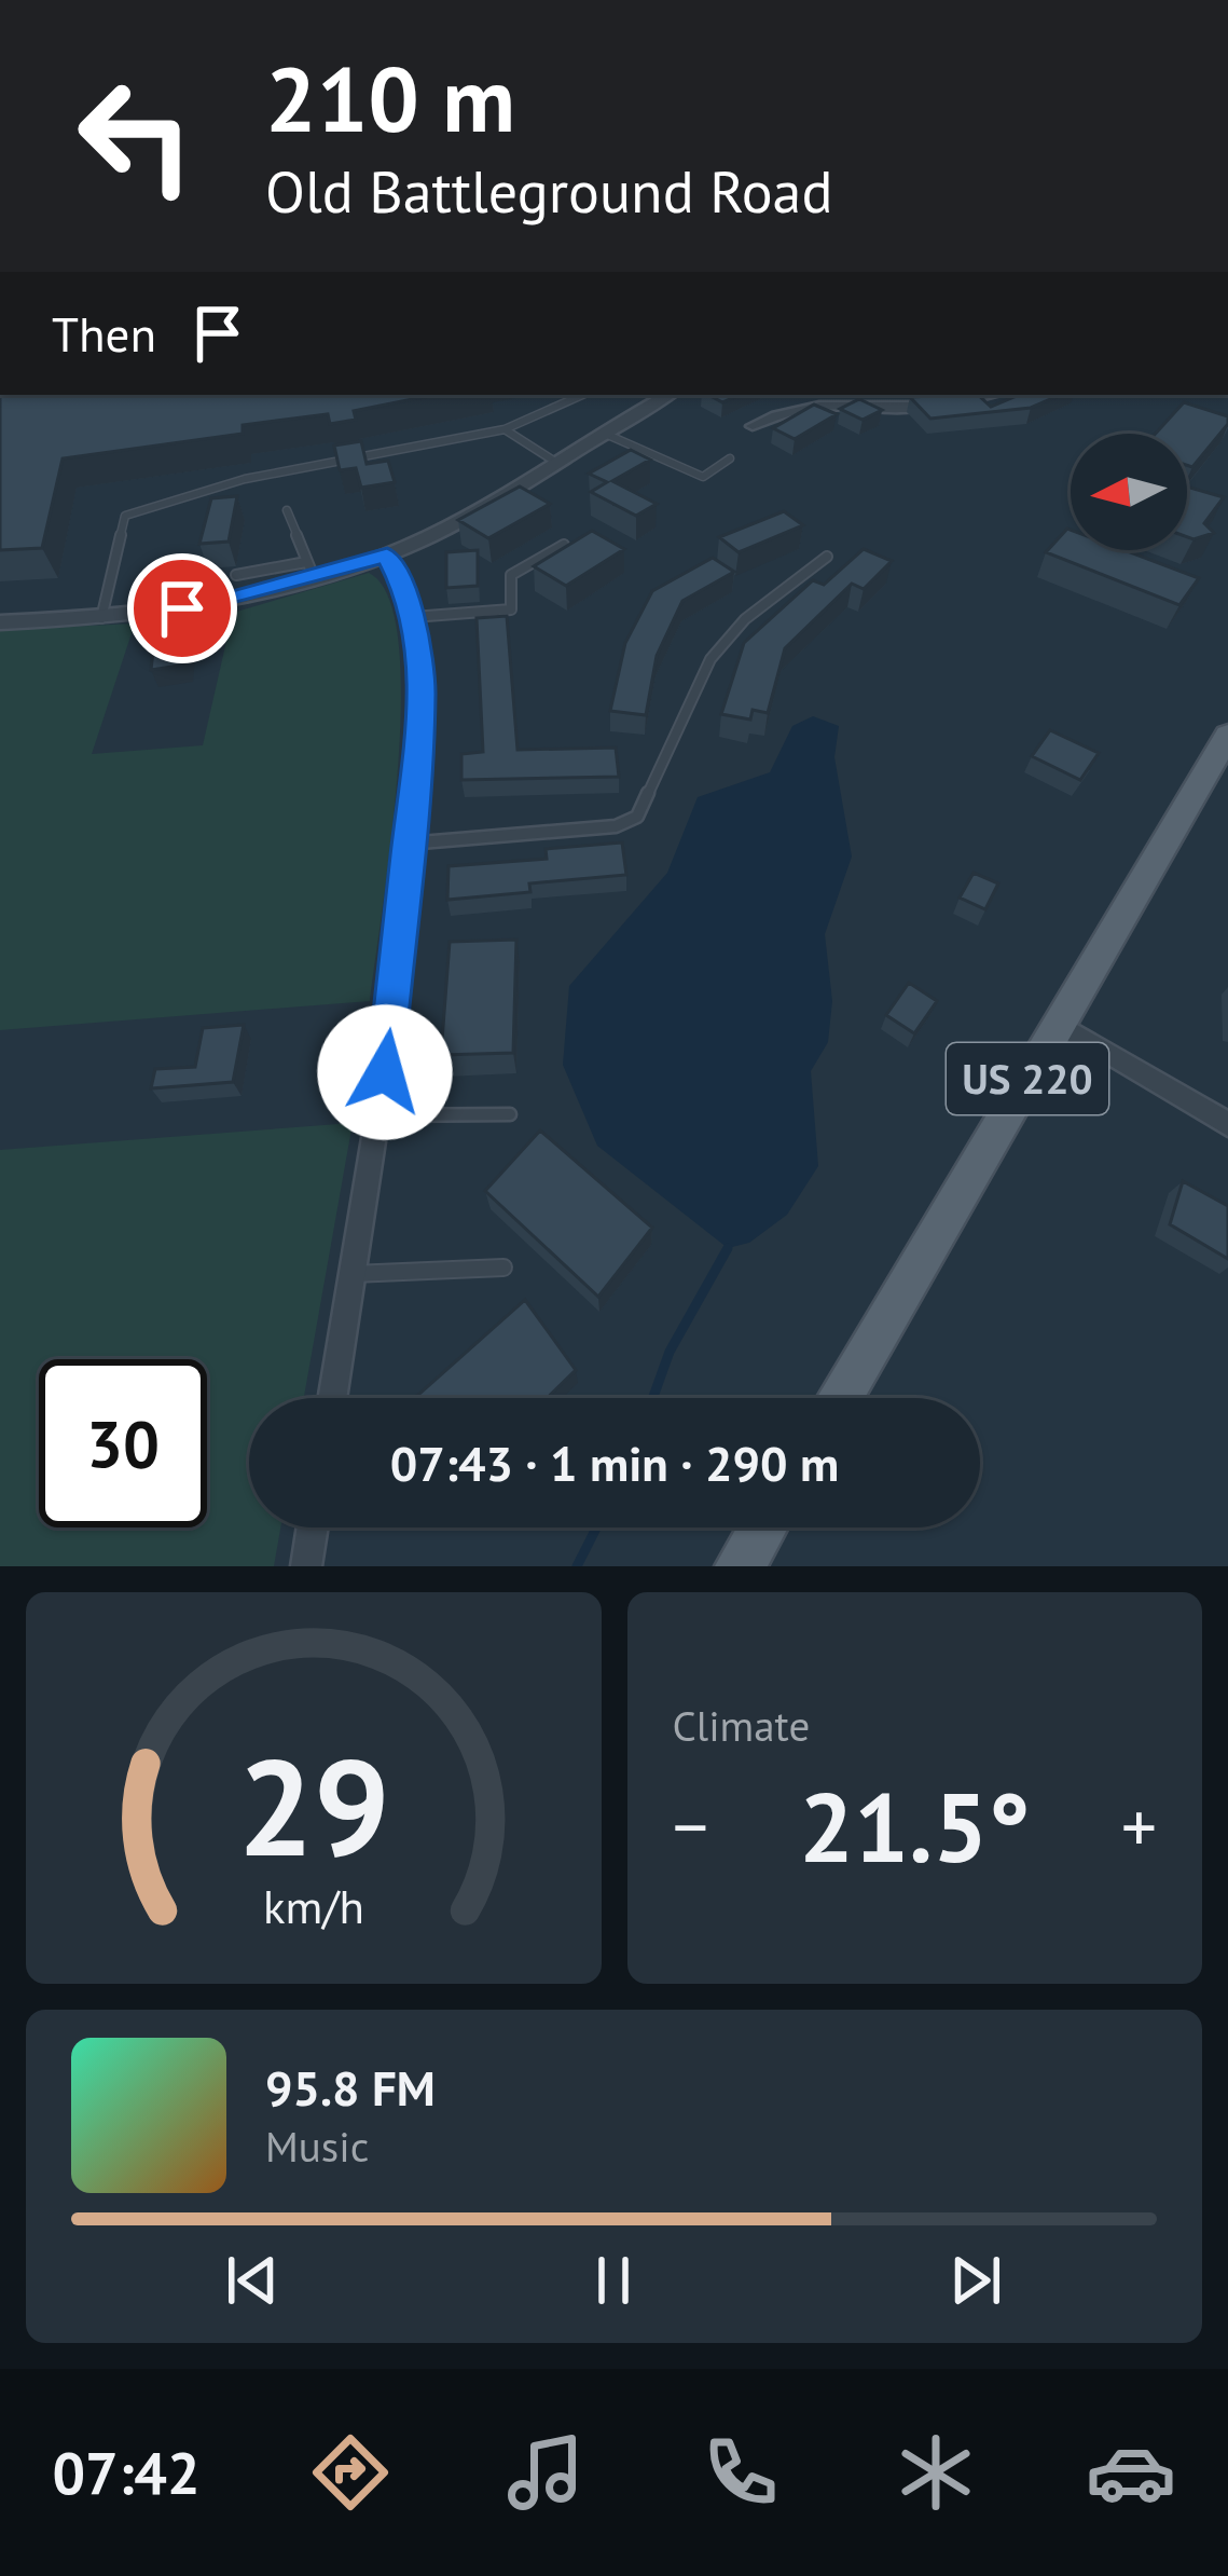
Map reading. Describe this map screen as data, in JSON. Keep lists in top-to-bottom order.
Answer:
{
  "streets": {
    "main road": ["US 220"]
  },
  "north": "left",
  "page": {
    "turn": ["210 m", "Old Battleground Road"],
    "then": "Then",
    "limit": "30",
    "trip": "07:43 · 1 min · 290 m",
    "tile": "Climate",
    "heat": ["−", "21.5°", "+"],
    "song": ["95.8 FM", "Music"],
    "tabs": "07:42",
    "gauge": ["29", "km/h"]
  }
}
